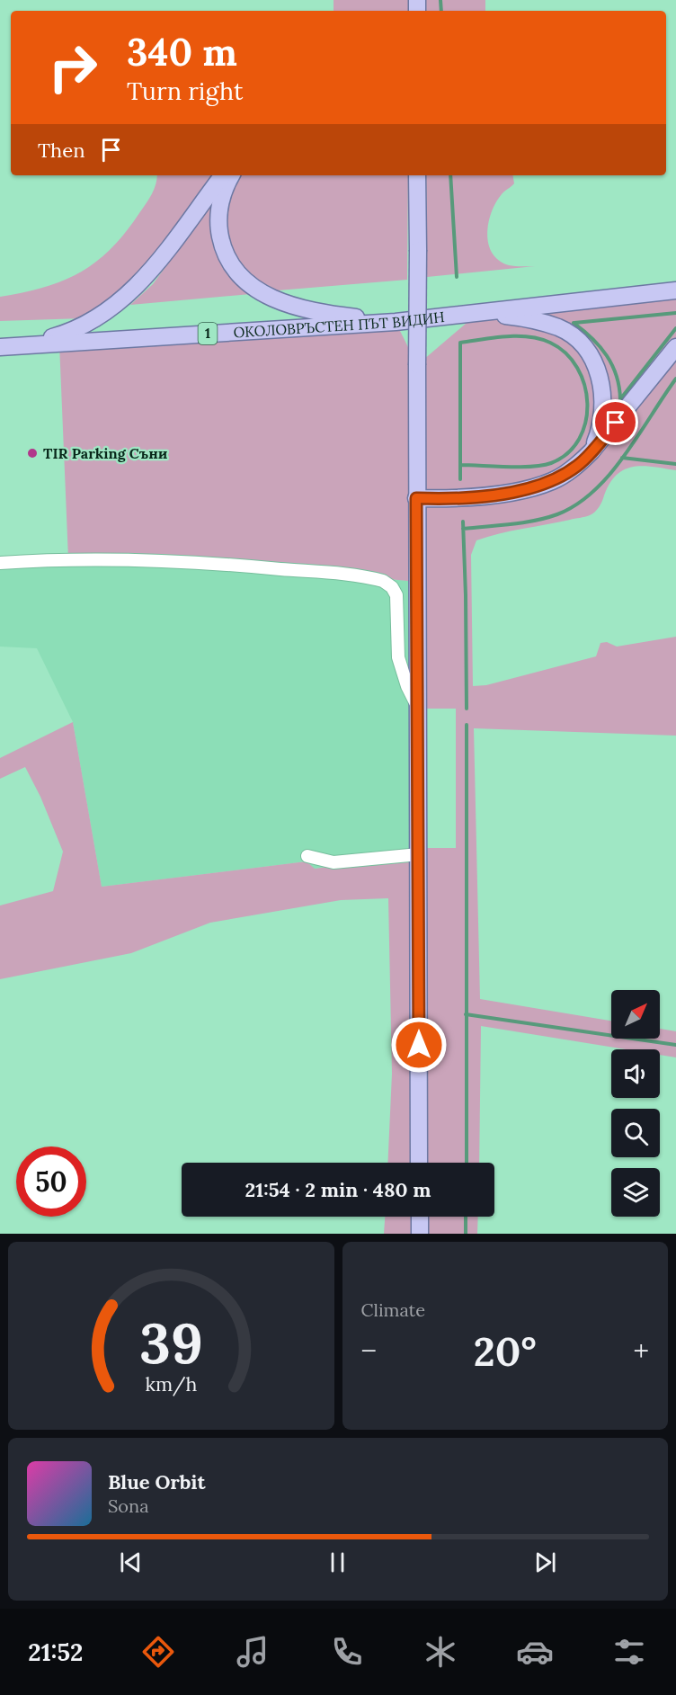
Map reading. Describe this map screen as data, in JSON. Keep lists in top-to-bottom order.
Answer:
{
  "streets": {
    "main road": ["ОКОЛОВРЪСТЕН ПЪТ ВИДИН", "1"]
  },
  "places": ["TIR Parking Съни"],
  "north": "top right",
  "page": {
    "turn": ["340 m", "Turn right"],
    "then": "Then",
    "limit": "50",
    "trip": "21:54 · 2 min · 480 m",
    "tile": "Climate",
    "heat": ["−", "20°", "+"],
    "song": ["Blue Orbit", "Sona"],
    "tabs": "21:52",
    "gauge": ["39", "km/h"]
  }
}
